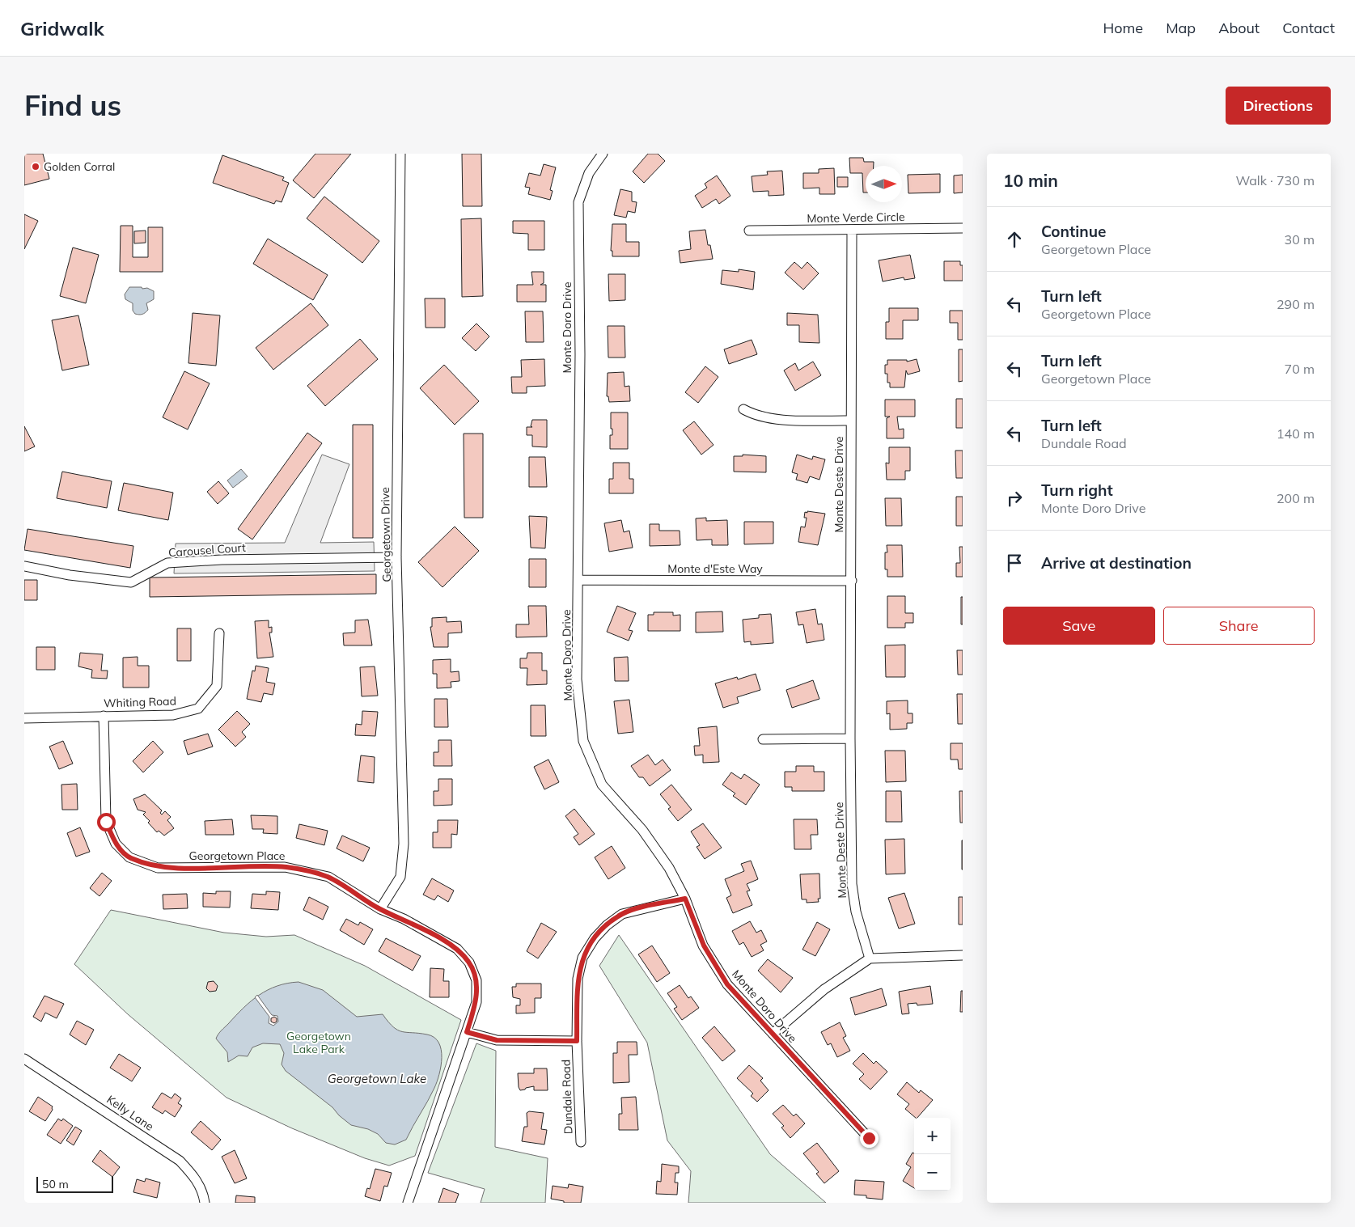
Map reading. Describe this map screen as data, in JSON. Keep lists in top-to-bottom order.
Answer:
{
  "streets": {
    "street": [
      "Monte Verde Circle",
      "Monte Doro Drive",
      "Monte Deste Drive",
      "Georgetown Drive",
      "Carousel Court",
      "Monte d'Este Way",
      "Whiting Road",
      "Georgetown Place",
      "Dundale Road",
      "Kelly Lane"
    ]
  },
  "crossings": [
    ["Monte Verde Circle", "Monte Deste Drive"],
    ["Monte Doro Drive", "Monte d'Este Way"],
    ["Monte Doro Drive", "Dundale Road"],
    ["Monte Deste Drive", "Monte d'Este Way"],
    ["Georgetown Drive", "Carousel Court"],
    ["Georgetown Drive", "Georgetown Place"],
    ["Whiting Road", "Georgetown Place"]
  ],
  "water": ["Georgetown Lake"],
  "parks": ["Georgetown Lake Park"],
  "places": ["Golden Corral"],
  "scale_bar": "50 m",
  "north": "right",
  "page": {
    "header": "Gridwalk",
    "nav": [
      "Home",
      "Map",
      "About",
      "Contact"
    ],
    "buttons": [
      "Directions",
      ["Save", "Share"]
    ],
    "title": "Find us",
    "heading": ["10 min", "Walk · 730 m"],
    "list": [
      ["Continue", "Georgetown Place", "30 m"],
      ["Turn left", "Georgetown Place", "290 m"],
      ["Turn left", "Georgetown Place", "70 m"],
      ["Turn left", "Dundale Road", "140 m"],
      ["Turn right", "Monte Doro Drive", "200 m"],
      "Arrive at destination"
    ],
    "map_buttons": ["+", "−"],
    "scale": "50 m"
  }
}
